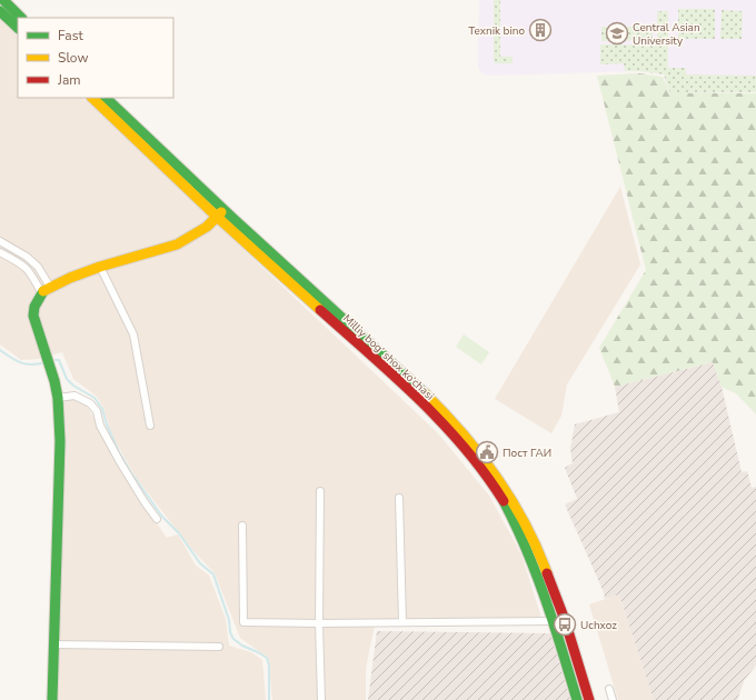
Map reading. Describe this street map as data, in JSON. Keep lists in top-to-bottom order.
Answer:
{
  "streets": {
    "main road": ["Milliy bog‘ shox ko‘chasi"]
  },
  "places": {
    "building": ["Texnik bino"],
    "school or university": ["Central Asian University"],
    "public building": ["Пост ГАИ"],
    "bus stop": ["Uchxoz"]
  },
  "legend": ["Fast", "Slow", "Jam"]
}
